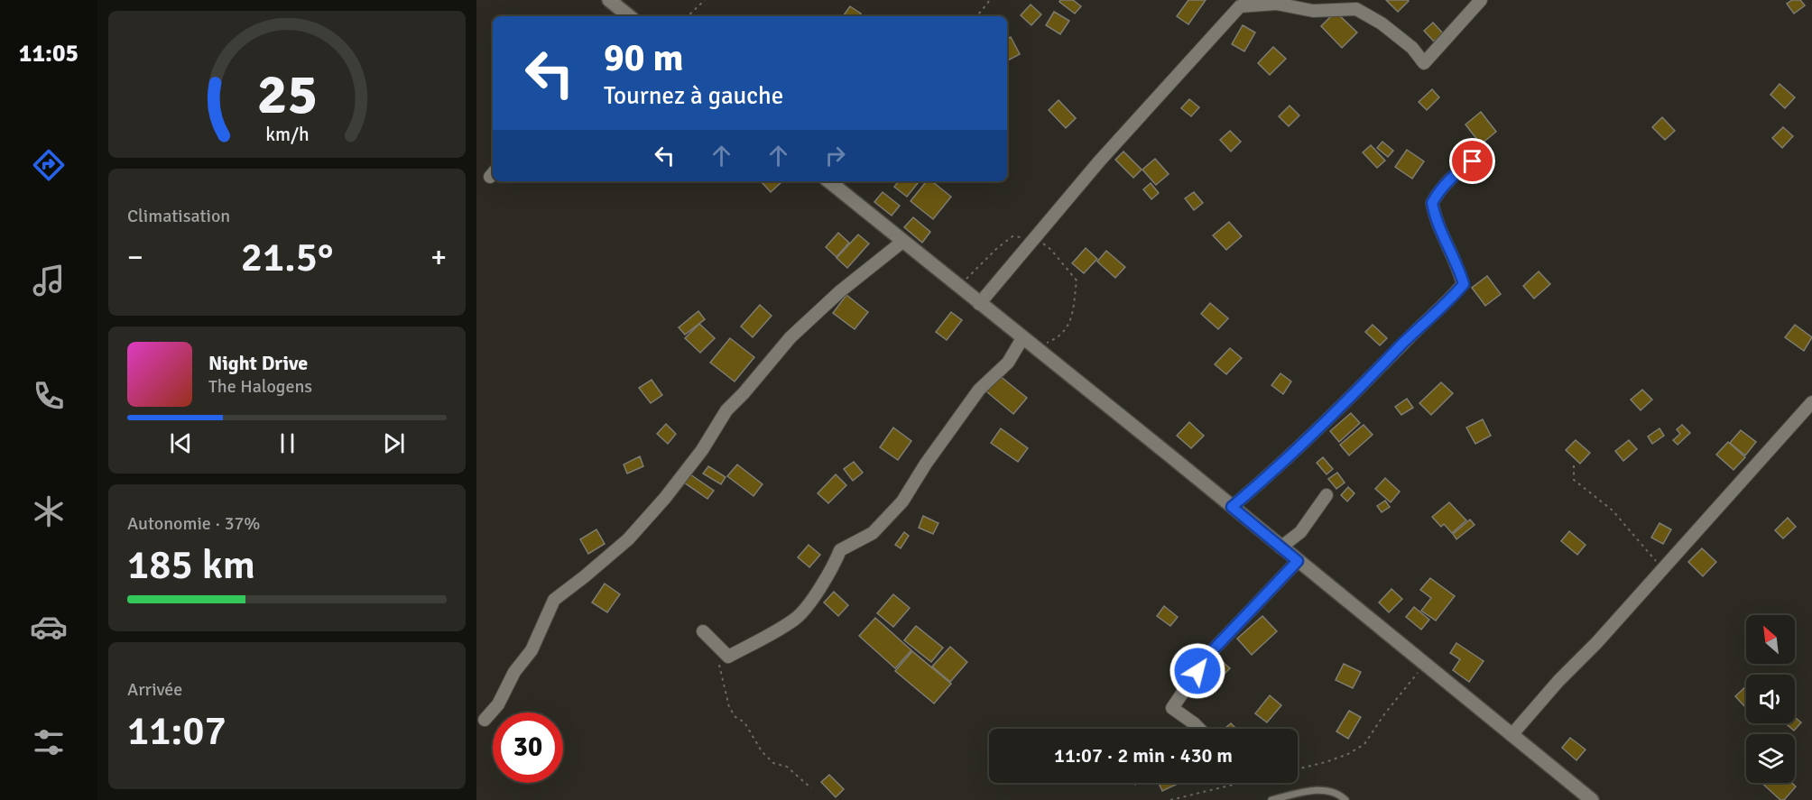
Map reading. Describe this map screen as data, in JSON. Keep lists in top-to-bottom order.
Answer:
{
  "north": "top left",
  "page": {
    "tabs": "11:05",
    "turn": ["90 m", "Tournez à gauche"],
    "tile": [
      "Climatisation",
      ["Autonomie · 37%", "185 km"],
      ["Arrivée", "11:07"]
    ],
    "heat": ["−", "21.5°", "+"],
    "song": ["Night Drive", "The Halogens"],
    "limit": "30",
    "trip": "11:07 · 2 min · 430 m",
    "gauge": ["25", "km/h"]
  }
}
